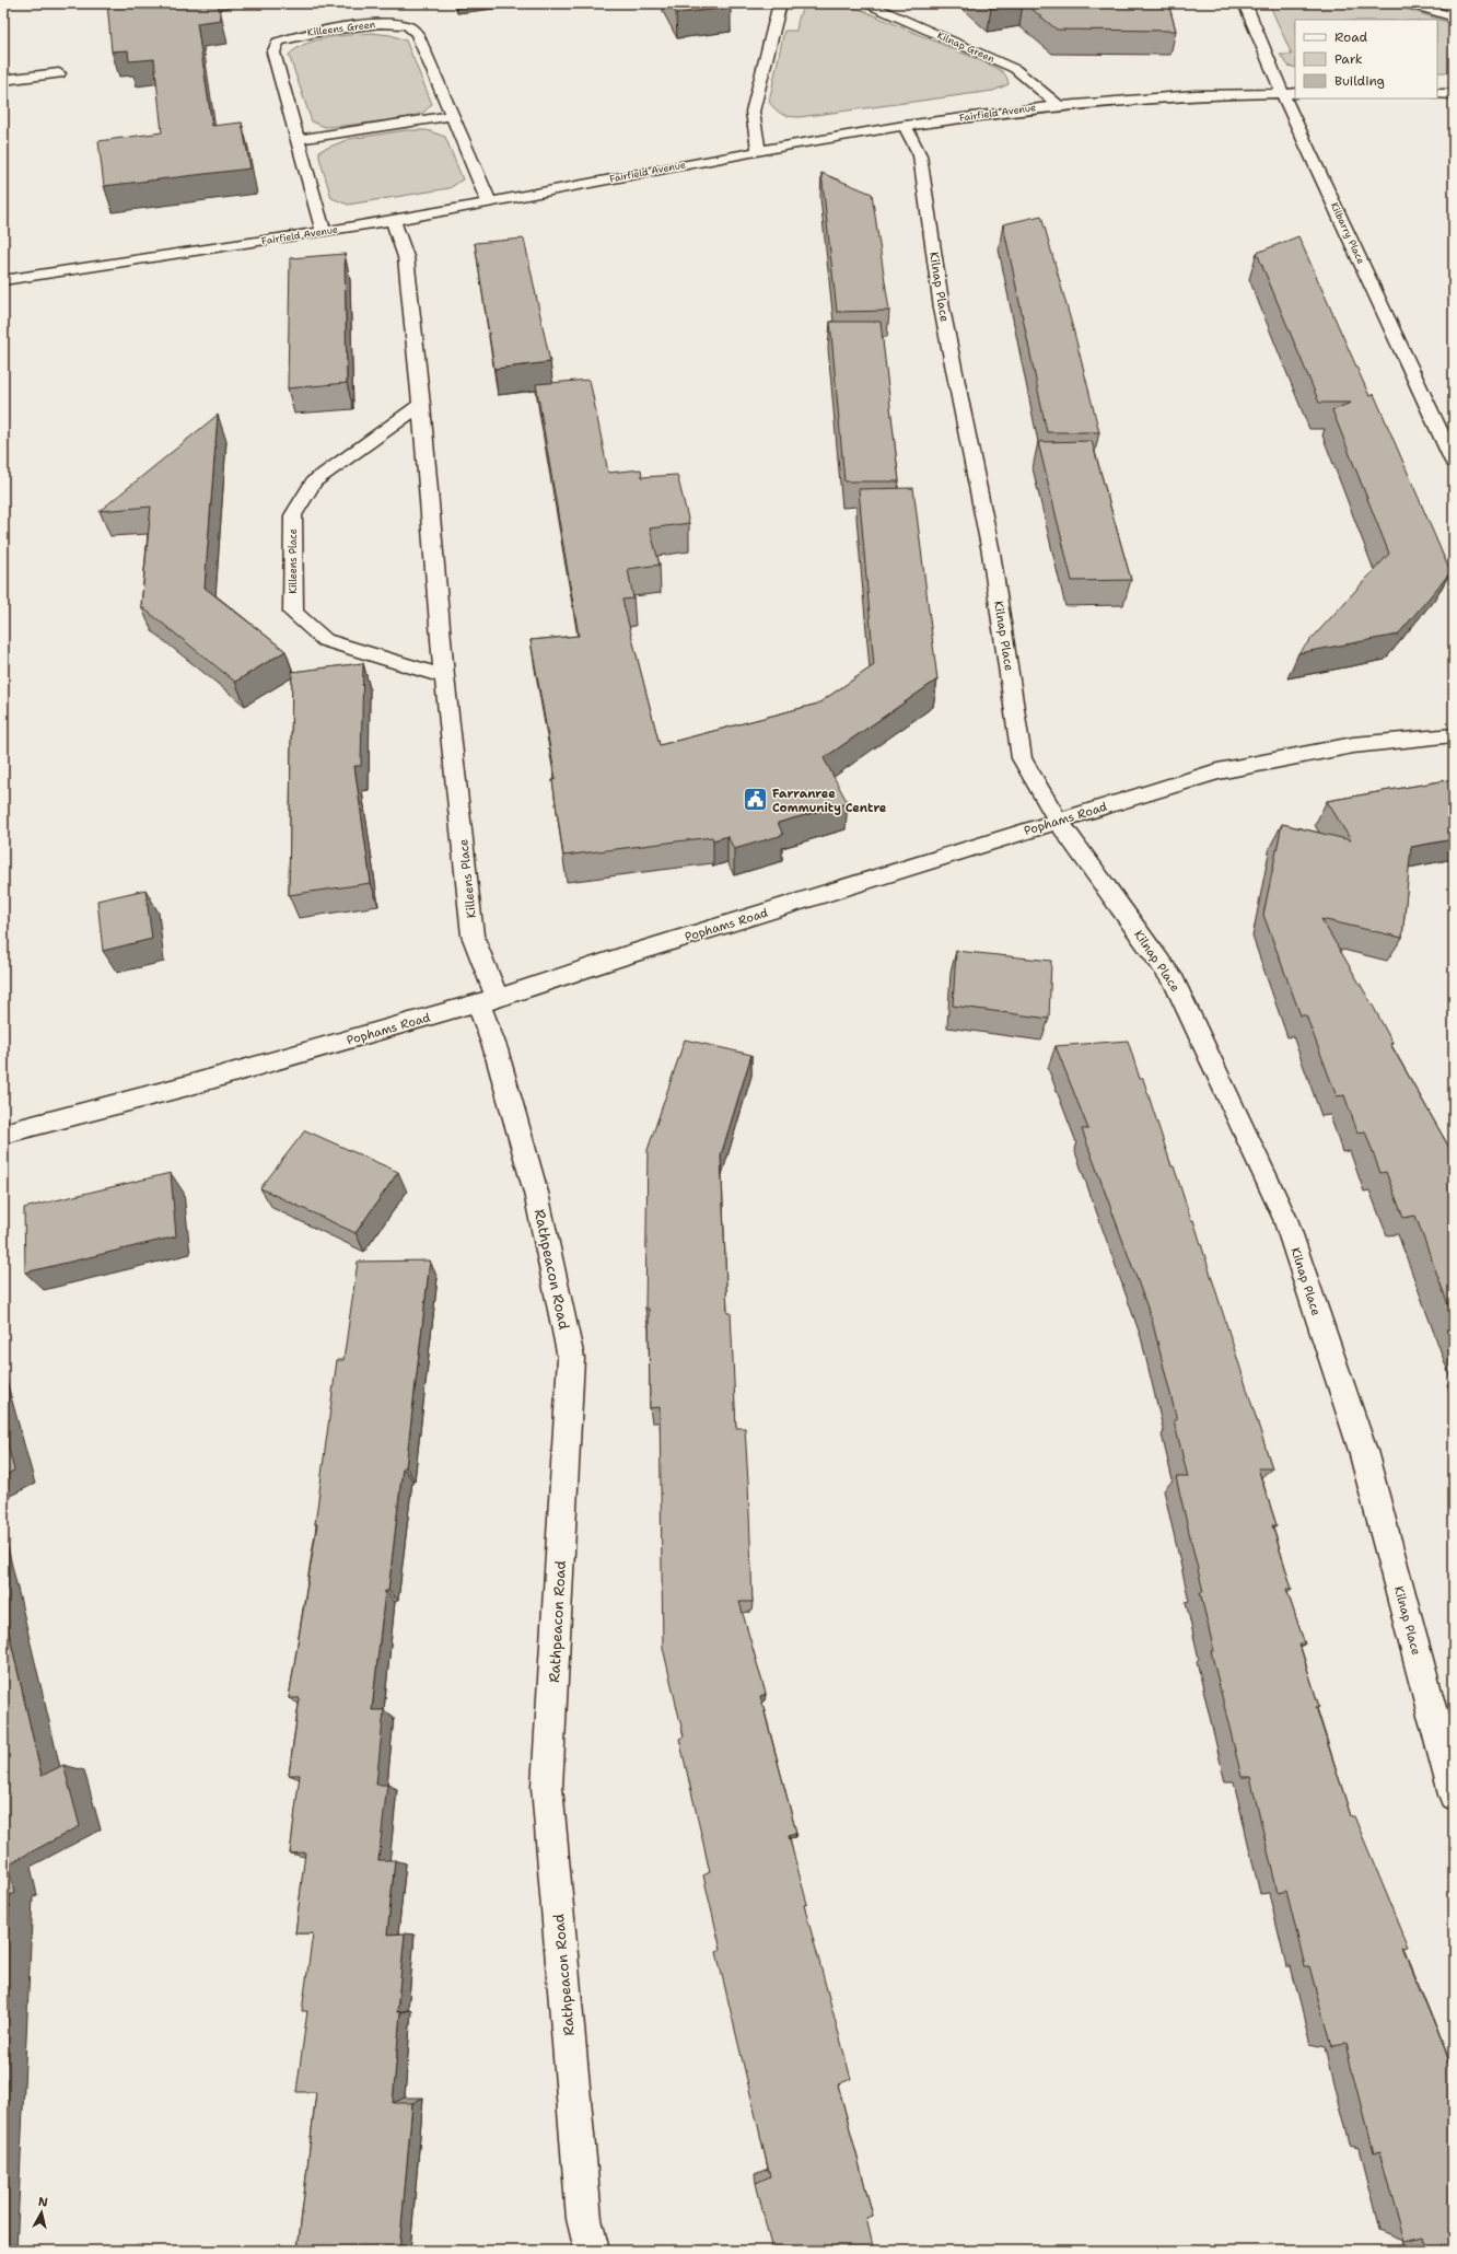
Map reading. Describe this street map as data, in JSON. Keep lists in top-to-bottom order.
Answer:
{
  "streets": {
    "street": [
      "Killeens Green",
      "Kilnap Green",
      "Fairfield Avenue",
      "Kilbarry Place",
      "Kilnap Place",
      "Killeens Place",
      "Pophams Road",
      "Rathpeacon Road"
    ]
  },
  "crossings": [
    ["Killeens Green", "Fairfield Avenue"],
    ["Kilnap Green", "Fairfield Avenue"],
    ["Fairfield Avenue", "Kilbarry Place"],
    ["Fairfield Avenue", "Kilnap Place"],
    ["Fairfield Avenue", "Killeens Place"],
    ["Kilnap Place", "Pophams Road"],
    ["Killeens Place", "Pophams Road"],
    ["Killeens Place", "Rathpeacon Road"],
    ["Pophams Road", "Rathpeacon Road"]
  ],
  "places": {
    "public building": ["Farranree Community Centre"]
  },
  "legend": ["Road", "Park", "Building"],
  "north": "top"
}
